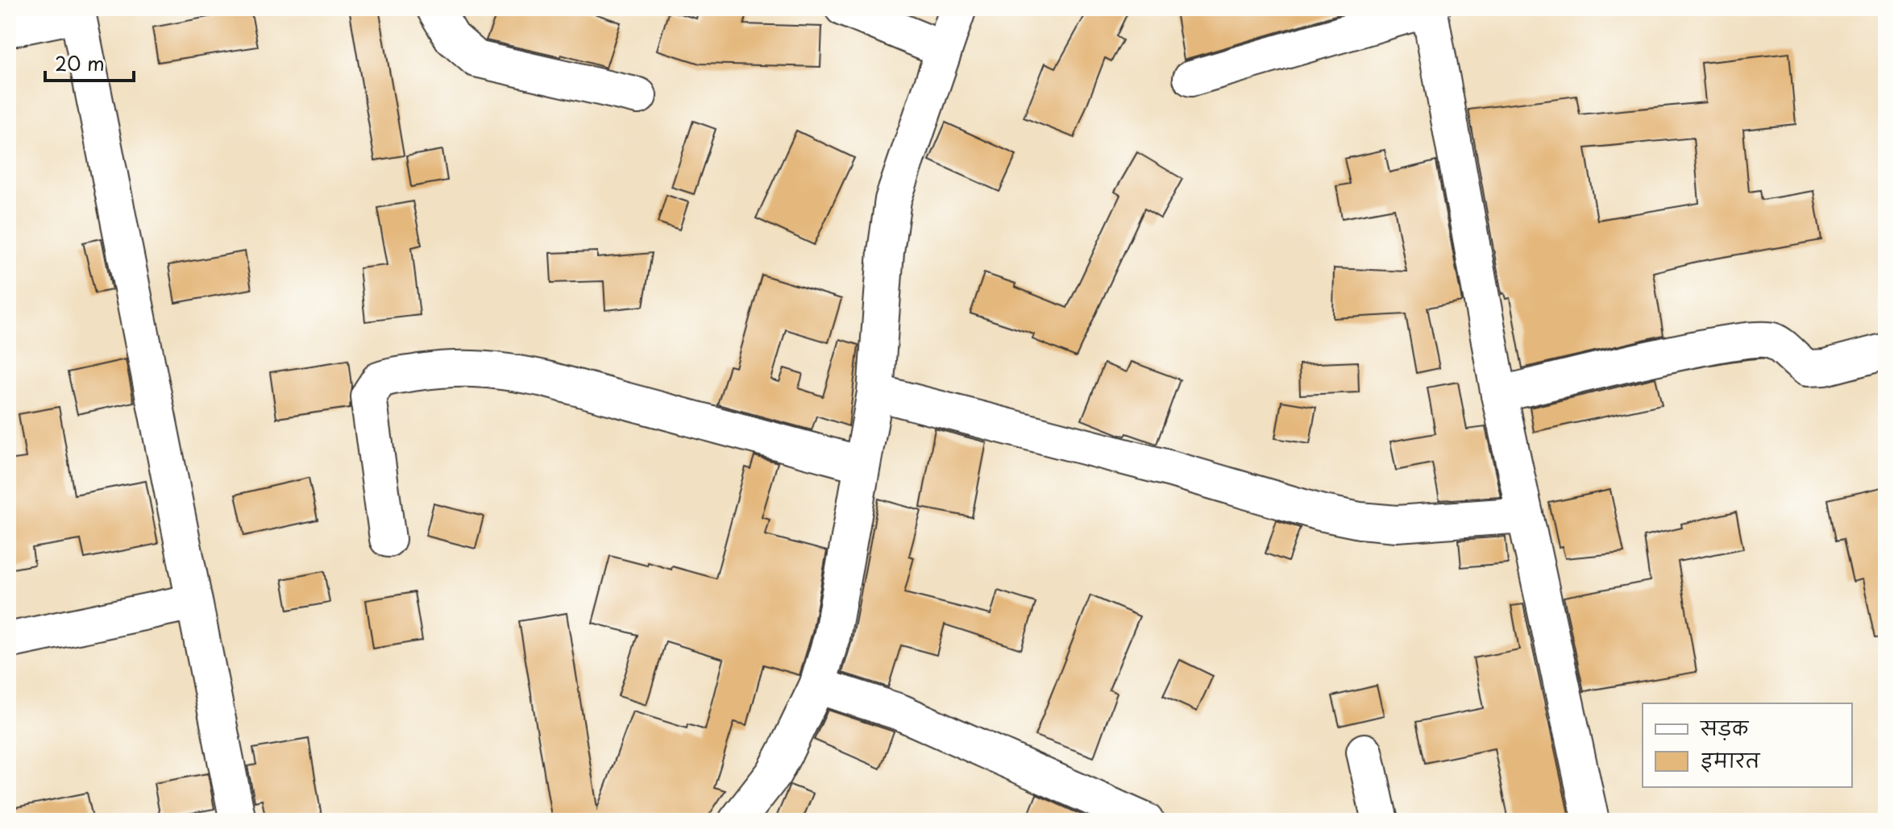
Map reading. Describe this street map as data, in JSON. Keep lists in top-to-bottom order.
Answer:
{
  "legend": ["सड़क", "इमारत"],
  "scale_bar": "20 m"
}
